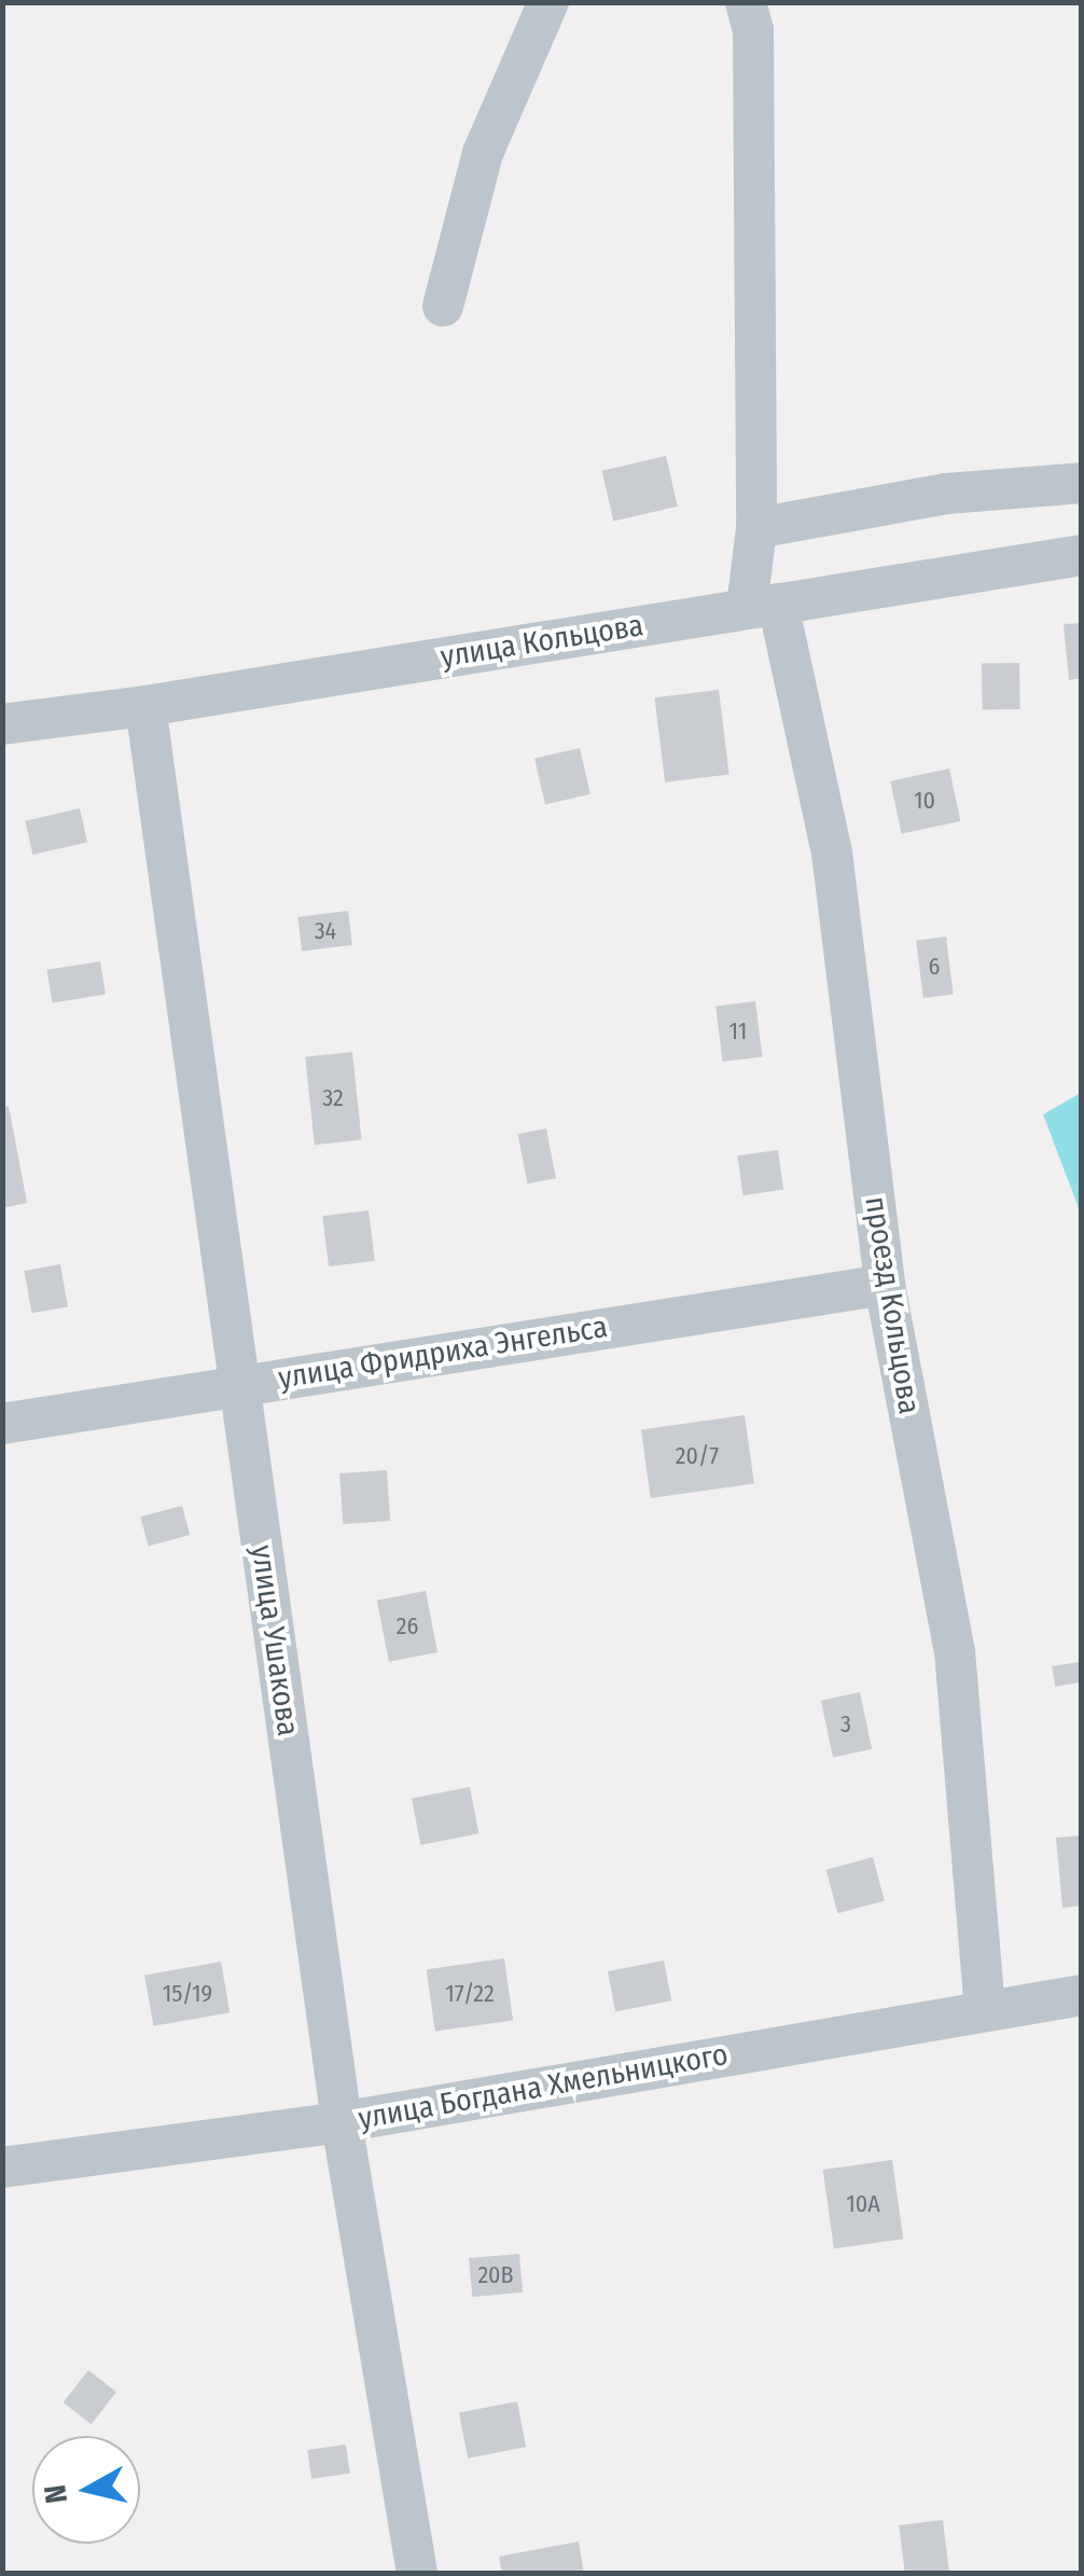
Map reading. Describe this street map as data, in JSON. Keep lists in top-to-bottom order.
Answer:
{
  "streets": {
    "street": [
      "улица Кольцова",
      "проезд Кольцова",
      "улица Фридриха Энгельса",
      "улица Ушакова",
      "улица Богдана Хмельницкого"
    ]
  },
  "crossings": [
    ["улица Кольцова", "проезд Кольцова"],
    ["улица Кольцова", "улица Ушакова"],
    ["проезд Кольцова", "улица Фридриха Энгельса"],
    ["проезд Кольцова", "улица Богдана Хмельницкого"],
    ["улица Фридриха Энгельса", "улица Ушакова"],
    ["улица Ушакова", "улица Богдана Хмельницкого"]
  ],
  "house_numbers": [
    "10",
    "34",
    "6",
    "11",
    "32",
    "20/7",
    "26",
    "3",
    "15/19",
    "17/22",
    "10А",
    "20В"
  ],
  "north": "left"
}
